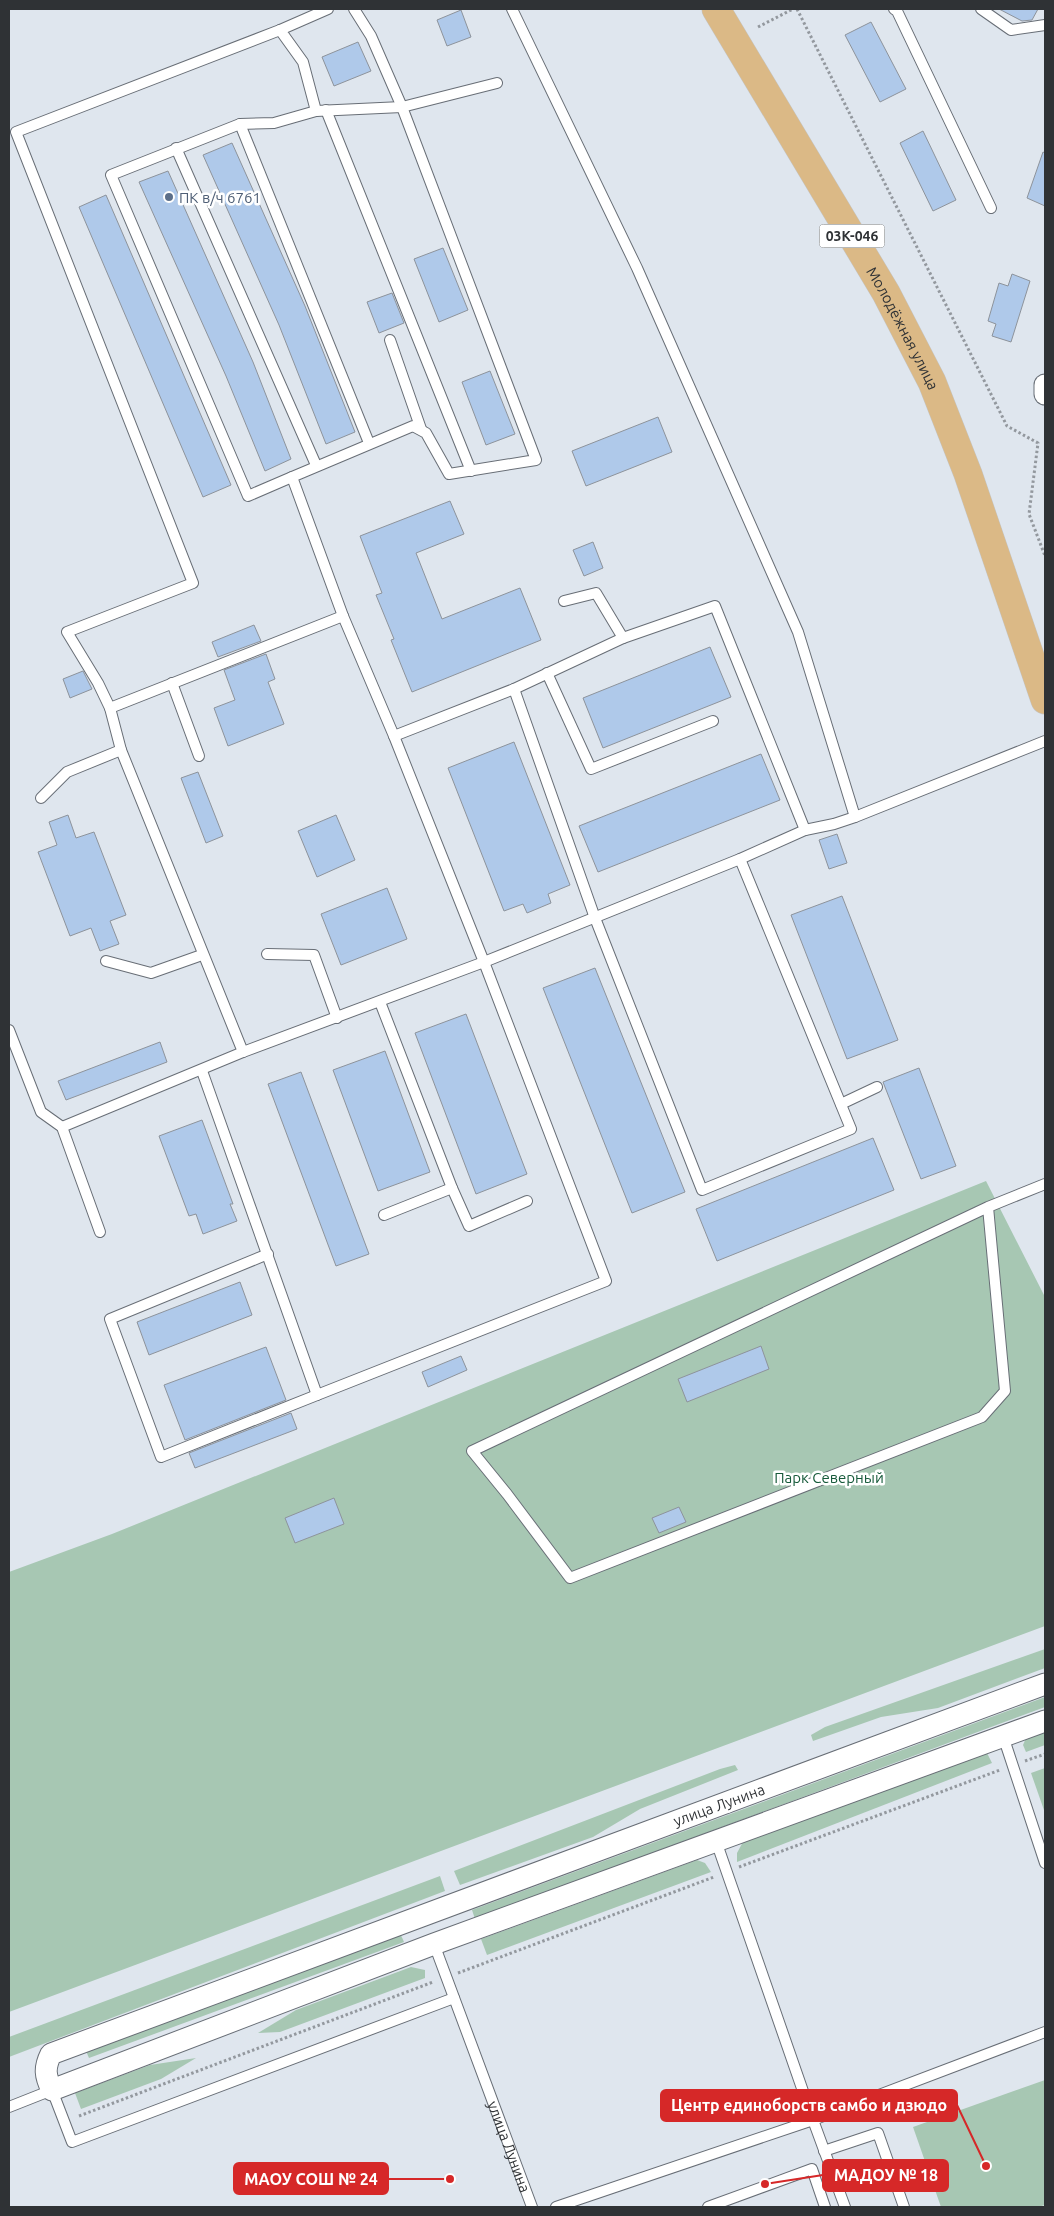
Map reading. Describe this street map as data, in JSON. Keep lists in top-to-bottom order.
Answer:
{
  "streets": {
    "main road": ["03К-046", "Молодёжная улица"],
    "street": ["улица Лунина"]
  },
  "parks": ["Парк Северный"],
  "places": [
    "ПК в/ч 6761",
    "Центр единоборств самбо и дзюдо",
    "МАОУ СОШ № 24",
    "МАДОУ № 18"
  ]
}
